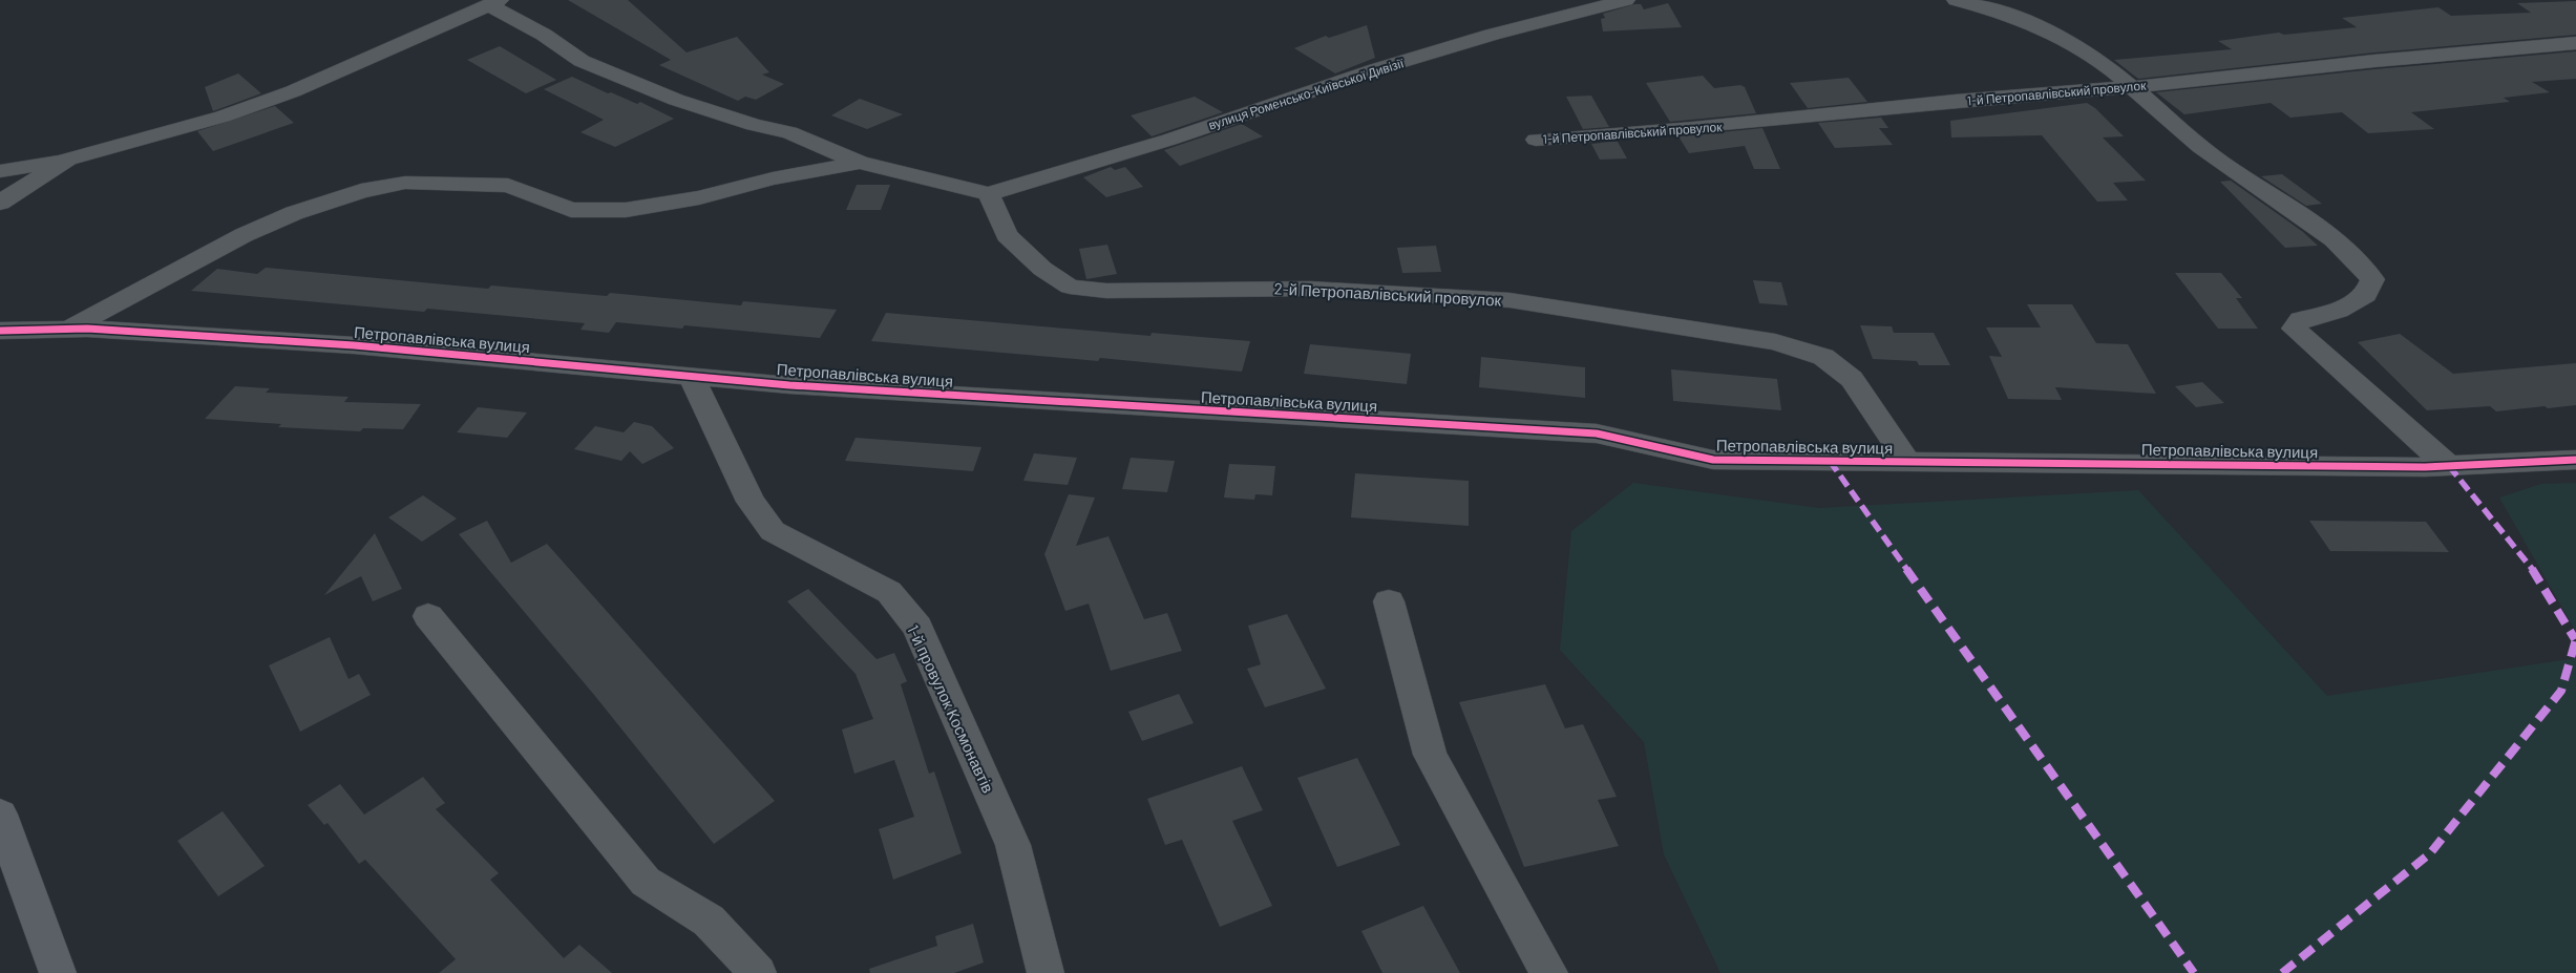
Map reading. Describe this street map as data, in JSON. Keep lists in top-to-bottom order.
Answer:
{
  "streets": {
    "street": [
      "1-й Петропавлівський провулок",
      "вулиця Роменсько-Київської Дивізії",
      "2-й Петропавлівський провулок",
      "Петропавлівська вулиця",
      "1-й провулок Космонавтів"
    ]
  },
  "crossings": [
    ["вулиця Роменсько-Київської Дивізії", "2-й Петропавлівський провулок"],
    ["2-й Петропавлівський провулок", "Петропавлівська вулиця"],
    ["Петропавлівська вулиця", "1-й провулок Космонавтів"]
  ]
}
